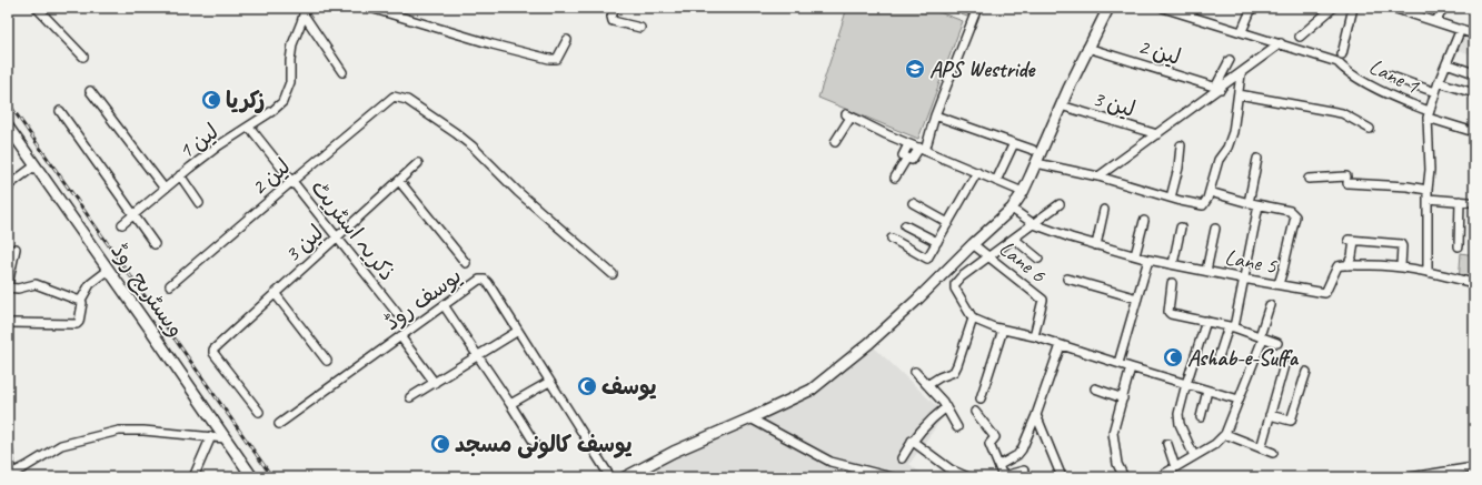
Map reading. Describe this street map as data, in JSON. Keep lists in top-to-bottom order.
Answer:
{
  "streets": {
    "main road": ["ویسٹریج روڈ"],
    "street": [
      "لین 2",
      "Lane 1",
      "لین 3",
      "لین 1",
      "ذکریہ اسٹریٹ",
      "Lane 6",
      "Lane 5",
      "یوسف روڈ"
    ]
  },
  "crossings": [
    ["لین 2", "ذکریہ اسٹریٹ"],
    ["لین 3", "ذکریہ اسٹریٹ"],
    ["لین 1", "ذکریہ اسٹریٹ"]
  ],
  "places": {
    "school or university": ["APS Westride"],
    "mosque": [
      "زکریا",
      "Ashab-e-Suffa",
      "یوسف",
      "یوسف کالونی مسجد"
    ]
  }
}
